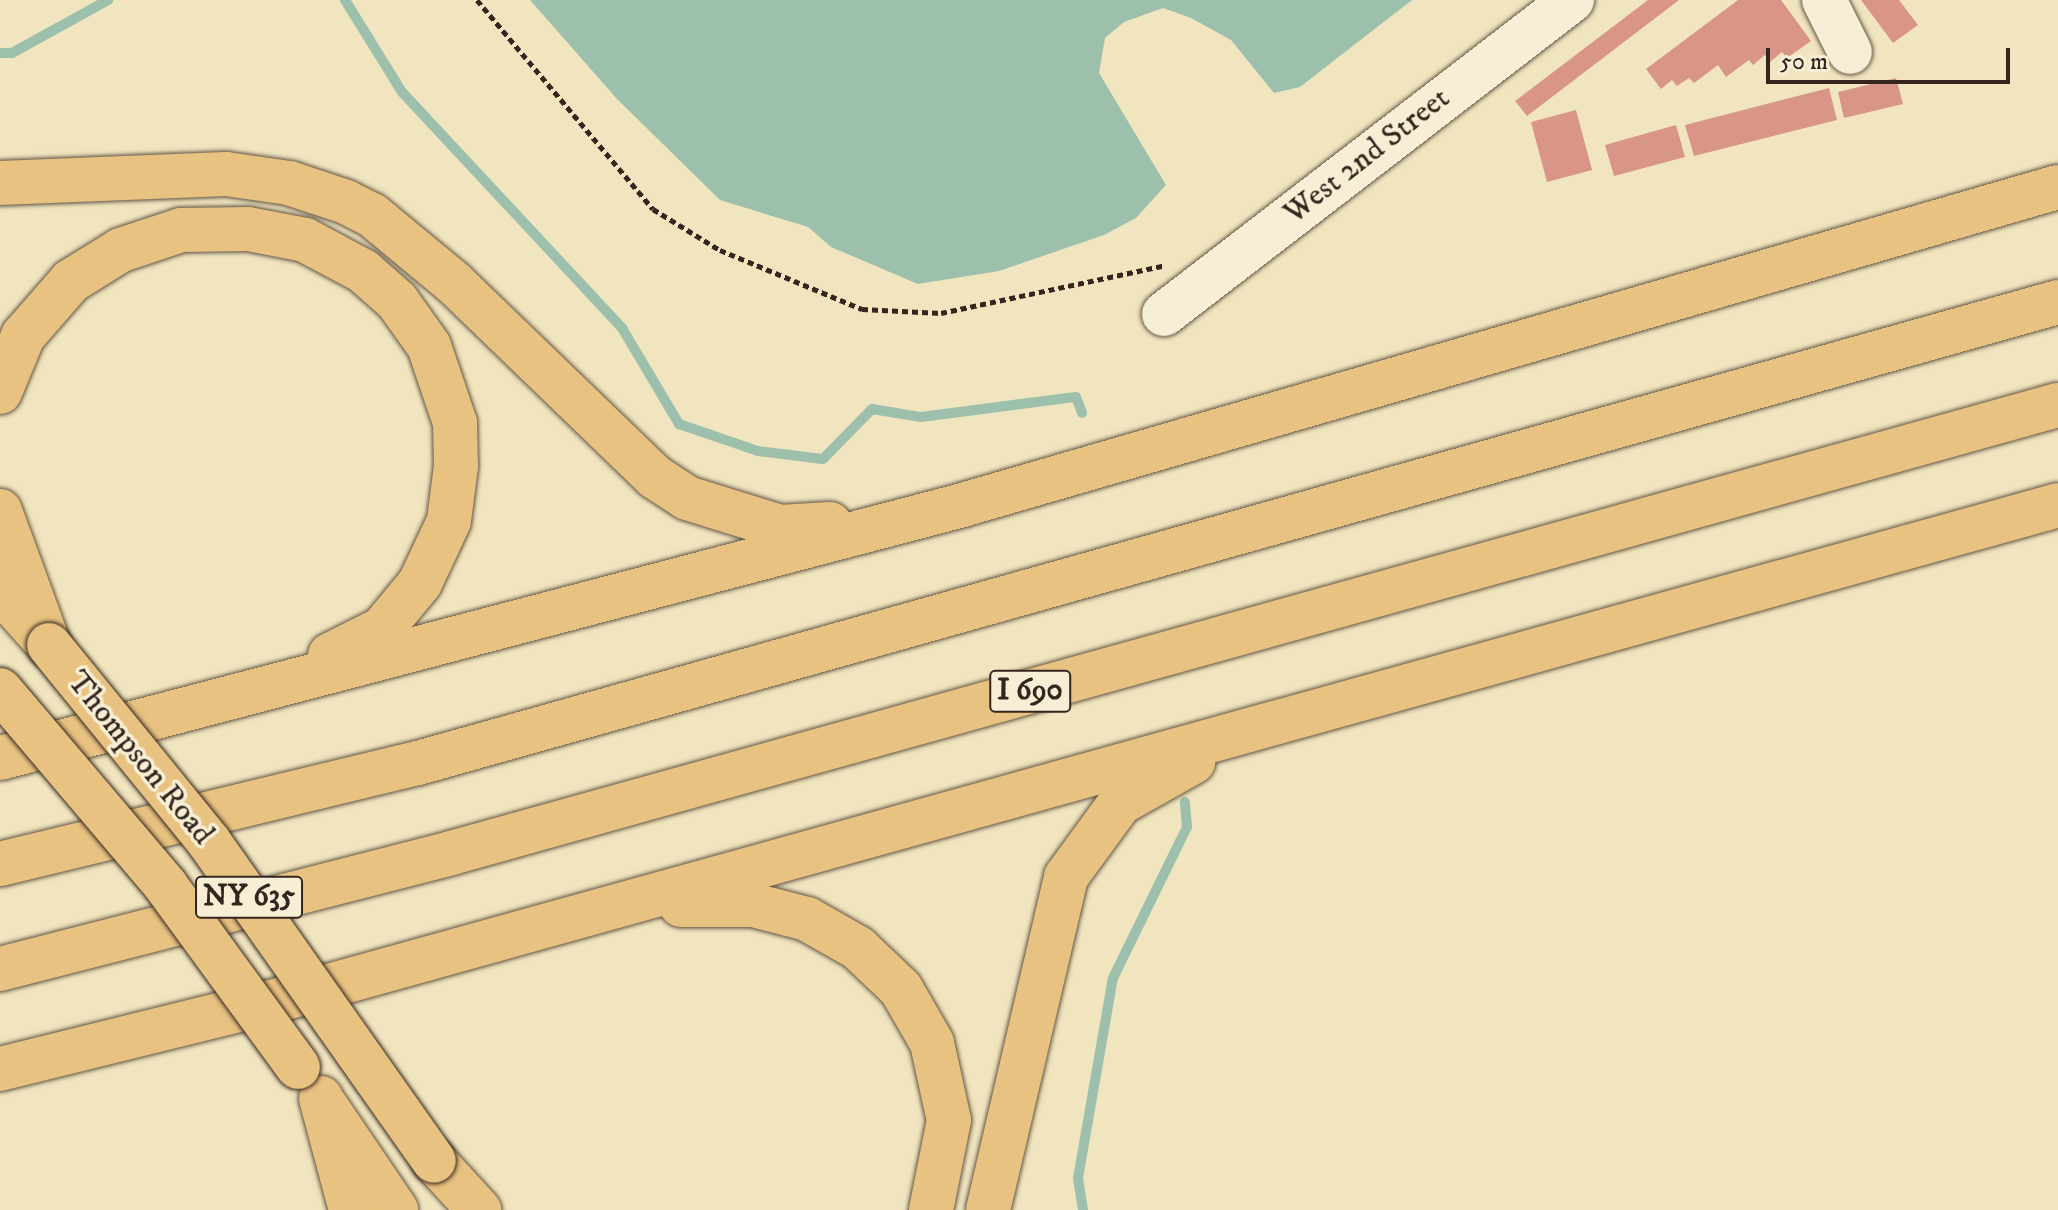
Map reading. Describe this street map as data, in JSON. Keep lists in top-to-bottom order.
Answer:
{
  "streets": {
    "main road": ["I 690", "Thompson Road", "NY 635"],
    "street": ["West 2nd Street"]
  },
  "scale_bar": "50 m"
}
